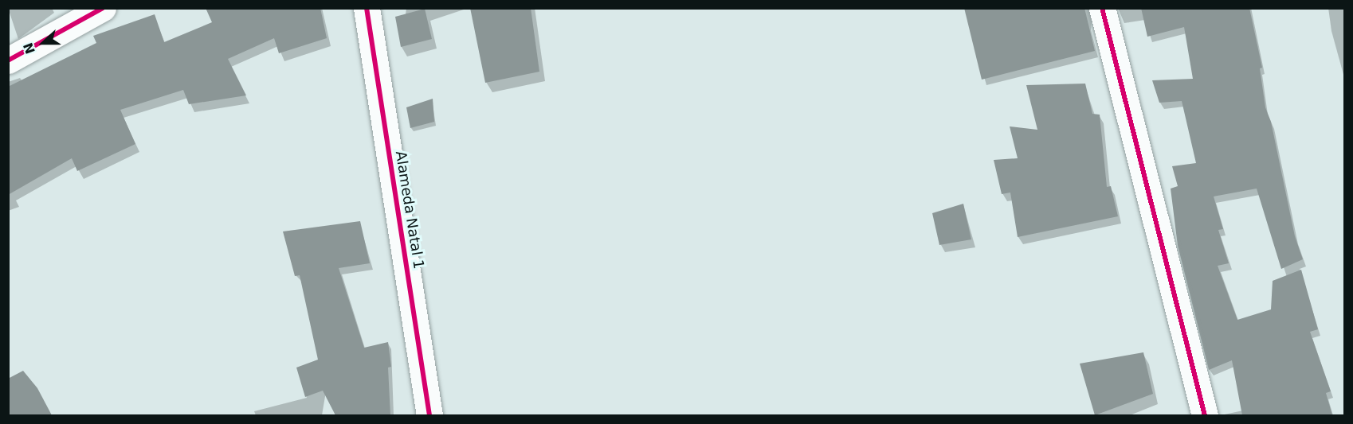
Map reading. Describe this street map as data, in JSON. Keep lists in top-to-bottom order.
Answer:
{
  "streets": {
    "street": ["Alameda Natal 1"]
  },
  "north": "left"
}
